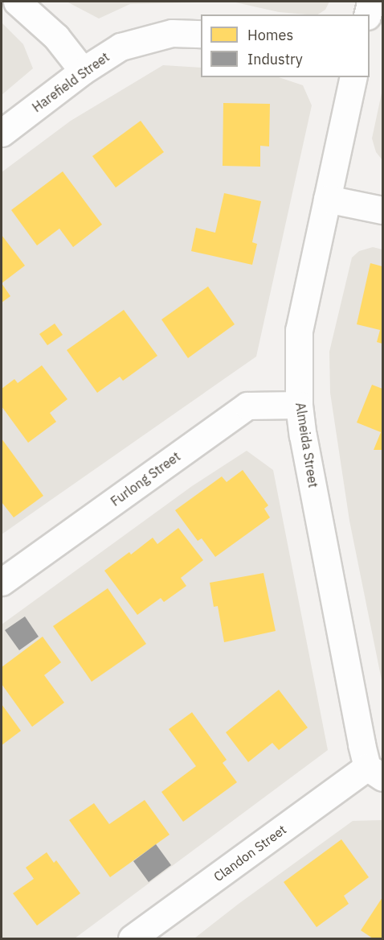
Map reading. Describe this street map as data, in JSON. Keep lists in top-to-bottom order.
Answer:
{
  "streets": {
    "street": [
      "Harefield Street",
      "Almeida Street",
      "Furlong Street",
      "Clandon Street"
    ]
  },
  "crossings": [
    ["Almeida Street", "Furlong Street"],
    ["Almeida Street", "Clandon Street"]
  ],
  "legend": ["Homes", "Industry"]
}
